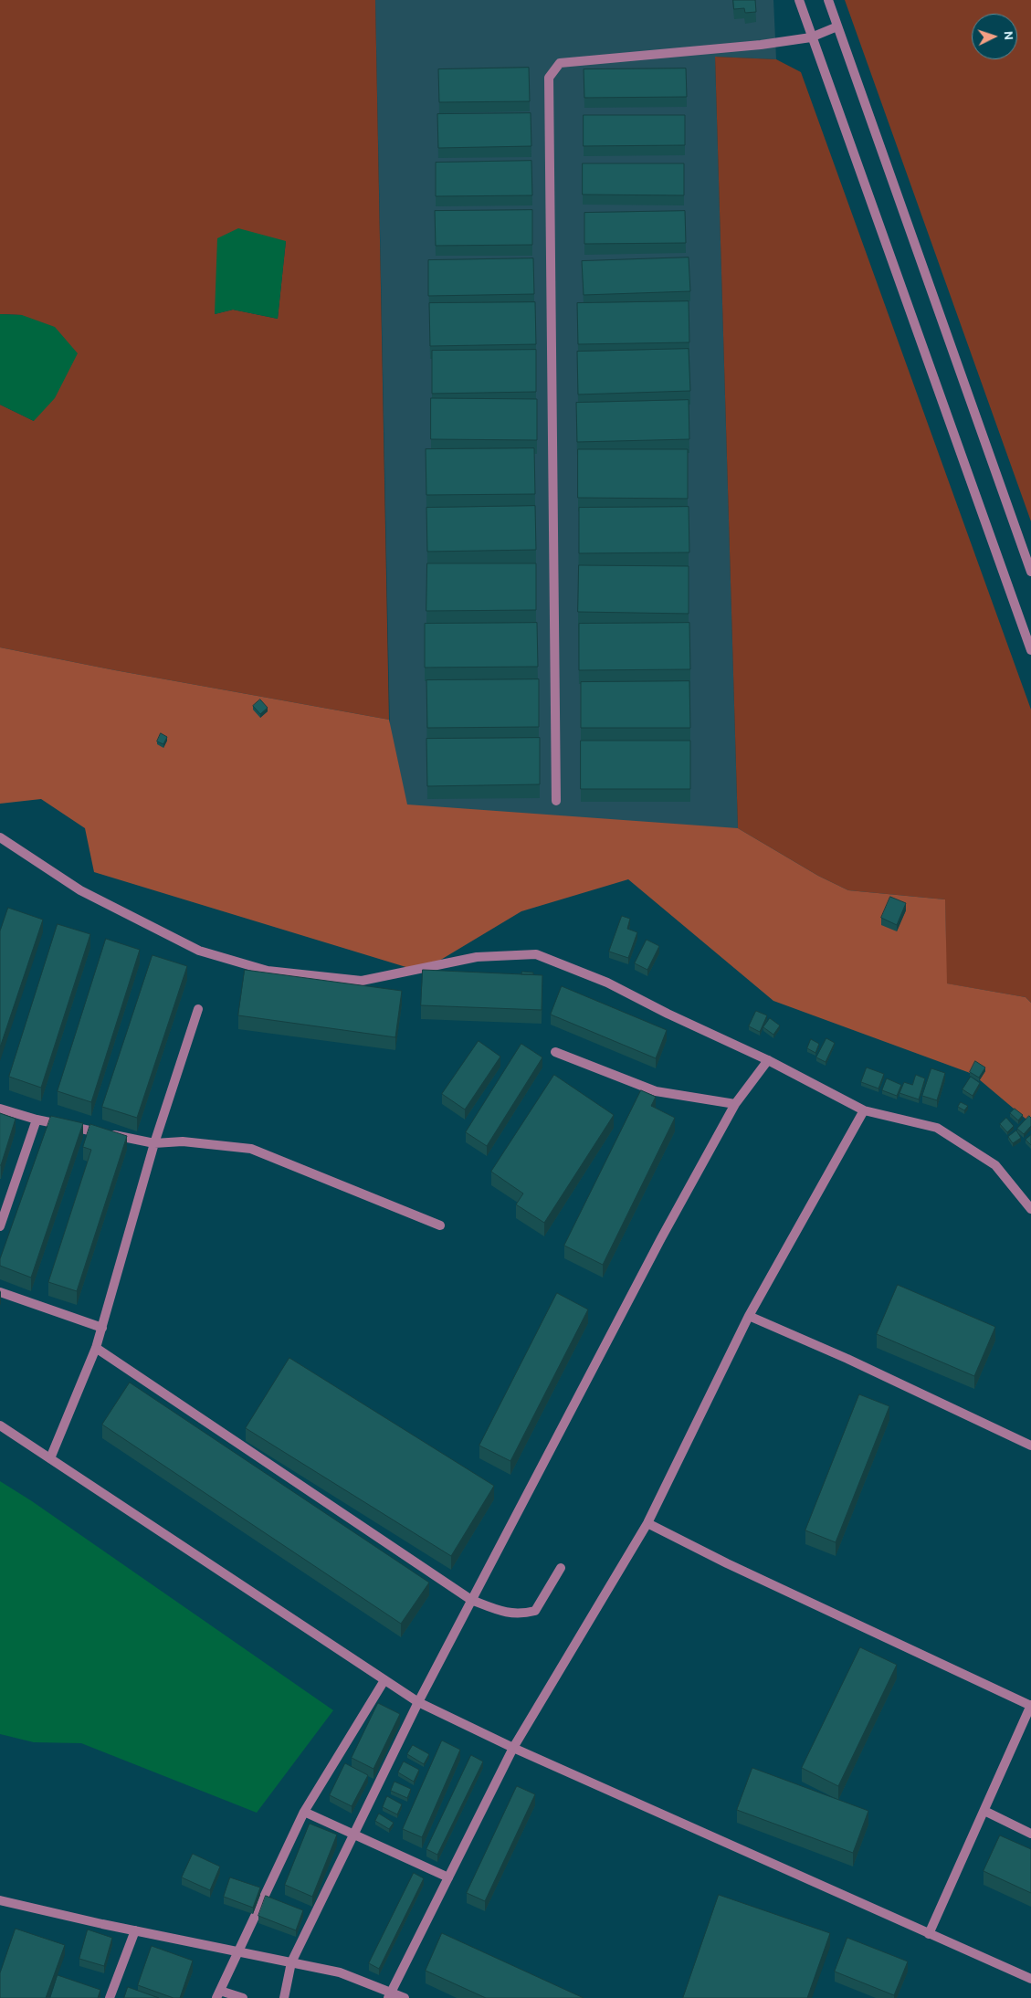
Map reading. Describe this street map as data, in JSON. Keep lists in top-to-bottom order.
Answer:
{
  "north": "right"
}
